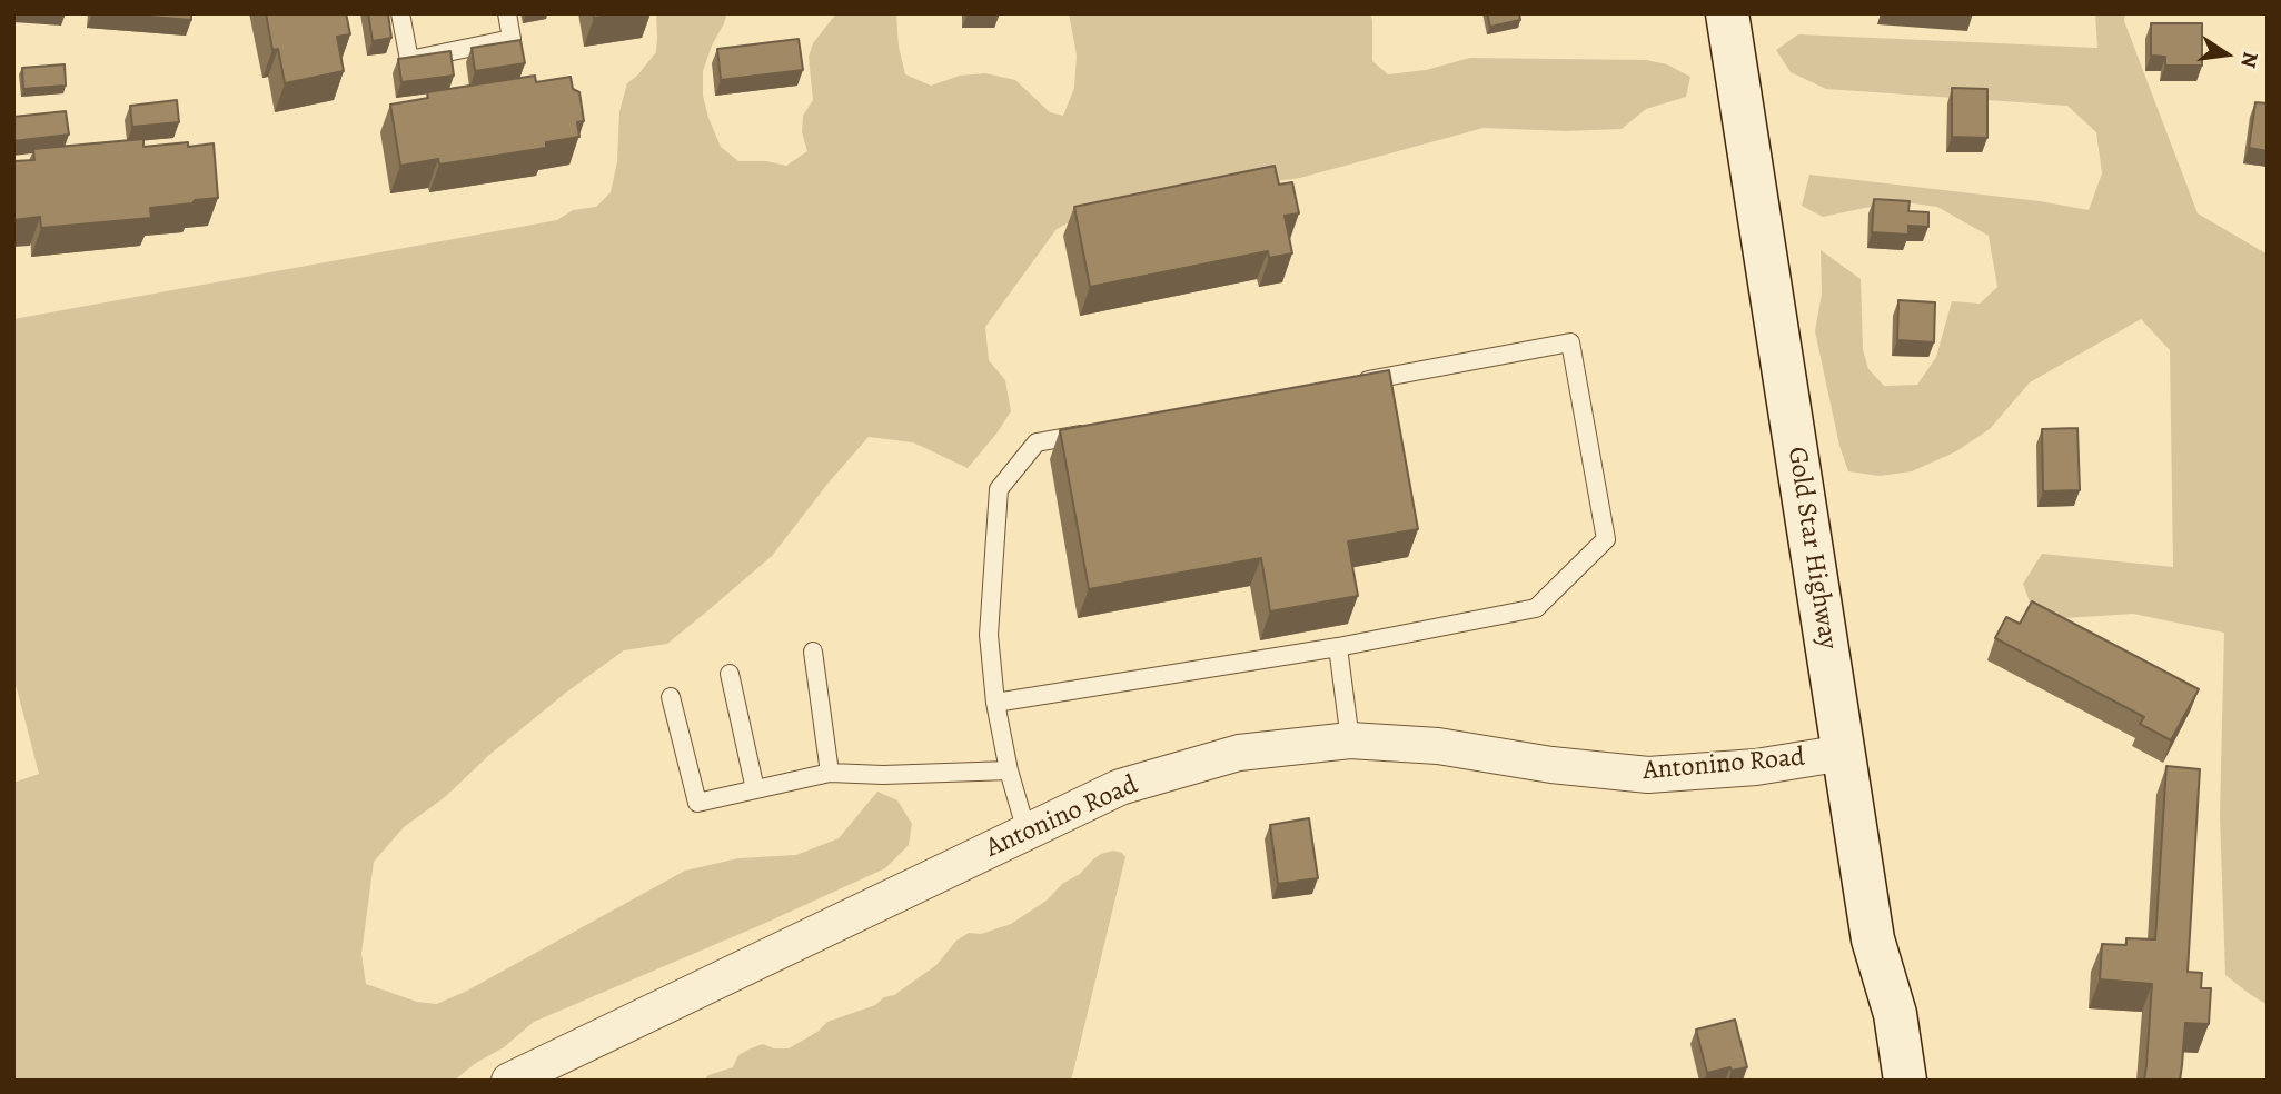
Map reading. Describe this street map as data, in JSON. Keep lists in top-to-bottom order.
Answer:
{
  "streets": {
    "main road": ["Gold Star Highway"],
    "street": ["Antonino Road"]
  },
  "crossings": [
    ["Gold Star Highway", "Antonino Road"]
  ],
  "north": "right"
}
